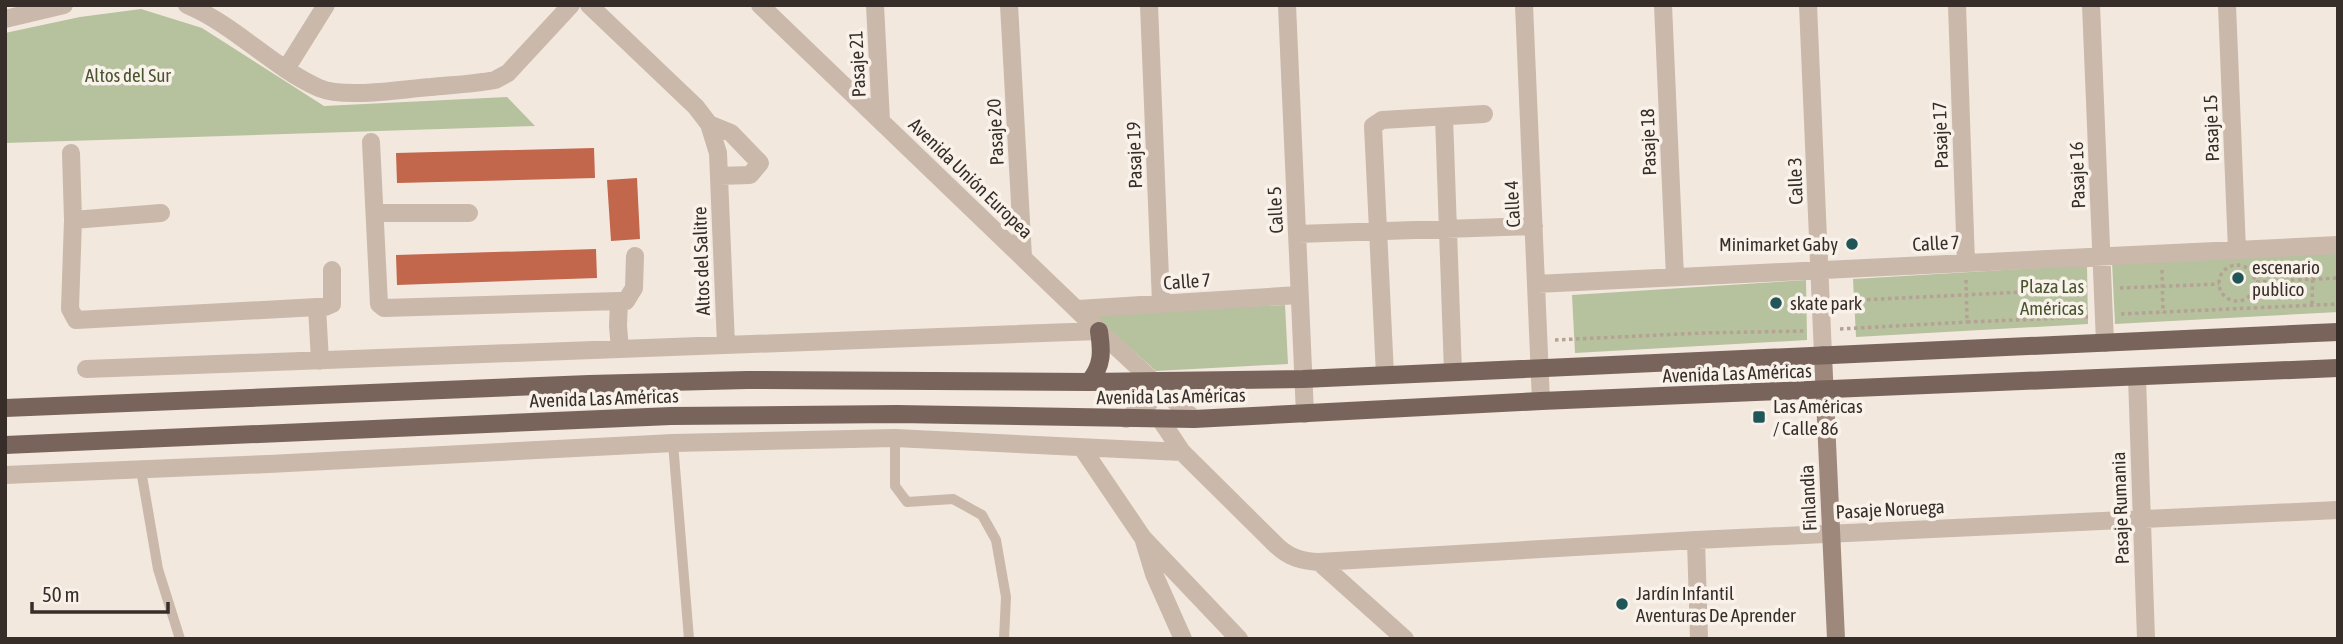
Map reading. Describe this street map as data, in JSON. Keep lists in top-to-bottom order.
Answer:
{
  "streets": {
    "main road": ["Avenida Las Américas"],
    "street": [
      "Pasaje 21",
      "Pasaje 15",
      "Pasaje 20",
      "Pasaje 17",
      "Pasaje 18",
      "Pasaje 19",
      "Pasaje 16",
      "Avenida Unión Europea",
      "Calle 3",
      "Calle 4",
      "Calle 5",
      "Calle 7",
      "Altos del Salitre",
      "Finlandia",
      "Pasaje Rumania",
      "Pasaje Noruega"
    ]
  },
  "crossings": [
    ["Pasaje 21", "Avenida Unión Europea"],
    ["Pasaje 15", "Calle 7"],
    ["Pasaje 20", "Avenida Unión Europea"],
    ["Pasaje 17", "Calle 7"],
    ["Pasaje 18", "Calle 7"],
    ["Pasaje 19", "Calle 7"],
    ["Pasaje 16", "Calle 7"],
    ["Pasaje 16", "Avenida Las Américas"],
    ["Avenida Unión Europea", "Calle 7"],
    ["Avenida Unión Europea", "Avenida Las Américas"],
    ["Calle 3", "Calle 7"],
    ["Calle 3", "Avenida Las Américas"],
    ["Calle 3", "Finlandia"],
    ["Calle 4", "Calle 7"],
    ["Calle 4", "Avenida Las Américas"],
    ["Calle 5", "Calle 7"],
    ["Calle 5", "Avenida Las Américas"],
    ["Avenida Las Américas", "Finlandia"],
    ["Avenida Las Américas", "Pasaje Rumania"],
    ["Finlandia", "Pasaje Noruega"],
    ["Pasaje Rumania", "Pasaje Noruega"]
  ],
  "parks": ["Altos del Sur", "Plaza Las Américas"],
  "places": {
    "other": [
      "Minimarket Gaby",
      "escenario publico",
      "skate park",
      "Jardín Infantil Aventuras De Aprender"
    ],
    "transit": ["Las Américas / Calle 86"]
  },
  "scale_bar": "50 m"
}
